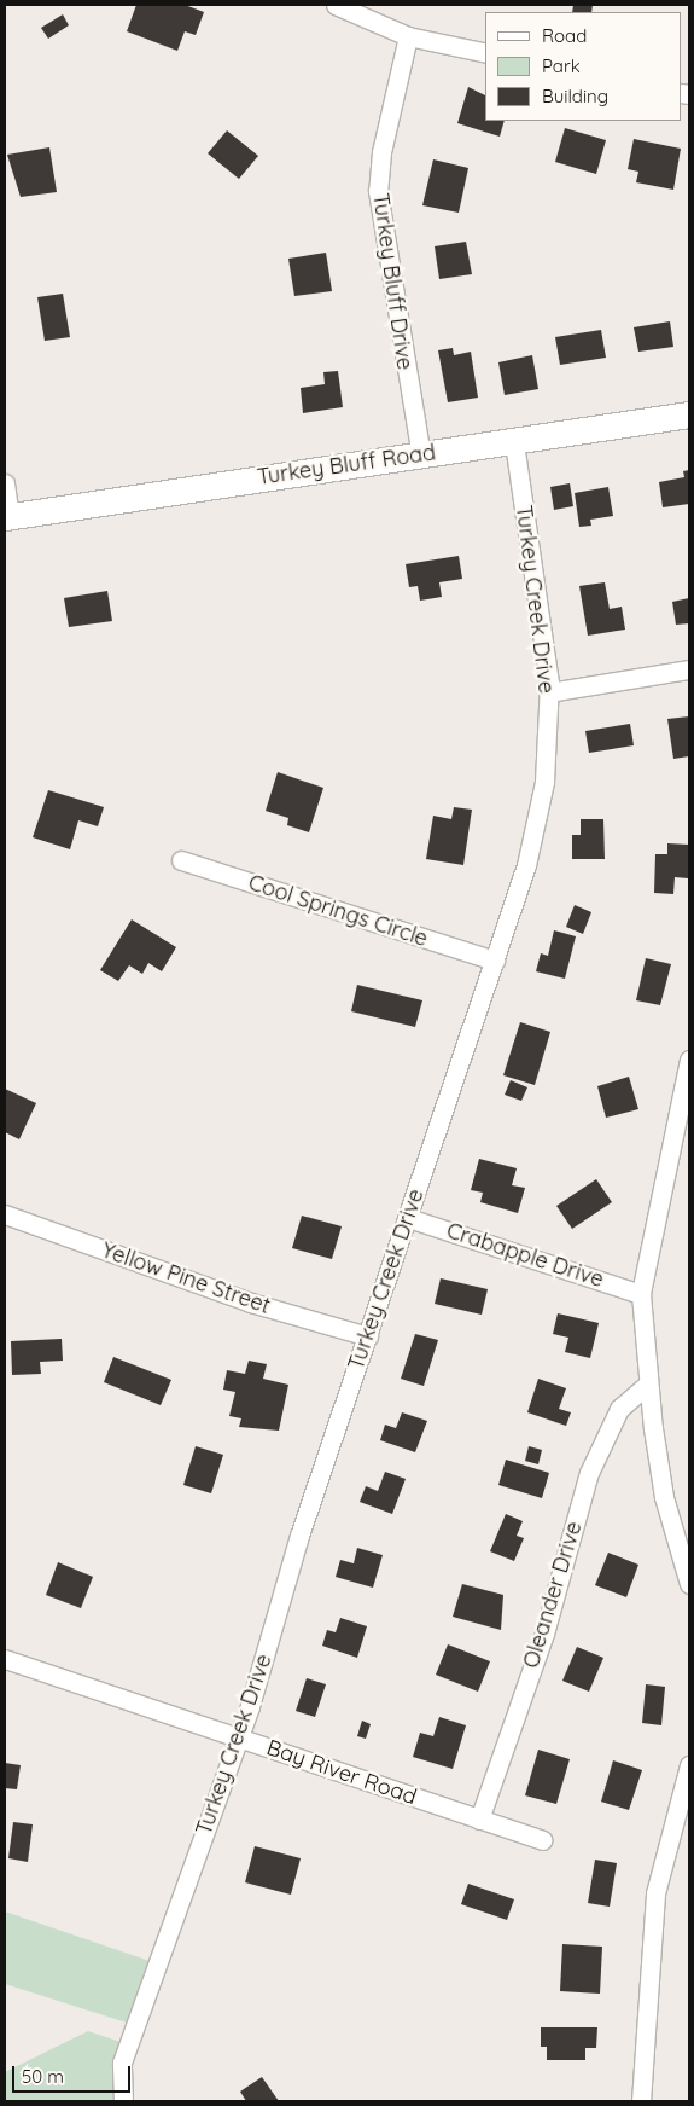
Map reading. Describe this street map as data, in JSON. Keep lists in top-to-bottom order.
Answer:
{
  "streets": {
    "street": [
      "Turkey Bluff Drive",
      "Turkey Bluff Road",
      "Turkey Creek Drive",
      "Cool Springs Circle",
      "Crabapple Drive",
      "Yellow Pine Street",
      "Oleander Drive",
      "Bay River Road"
    ]
  },
  "crossings": [
    ["Turkey Bluff Drive", "Turkey Bluff Road"],
    ["Turkey Bluff Road", "Turkey Creek Drive"],
    ["Turkey Creek Drive", "Cool Springs Circle"],
    ["Turkey Creek Drive", "Crabapple Drive"],
    ["Turkey Creek Drive", "Yellow Pine Street"],
    ["Turkey Creek Drive", "Bay River Road"],
    ["Oleander Drive", "Bay River Road"]
  ],
  "legend": ["Road", "Park", "Building"],
  "scale_bar": "50 m"
}
